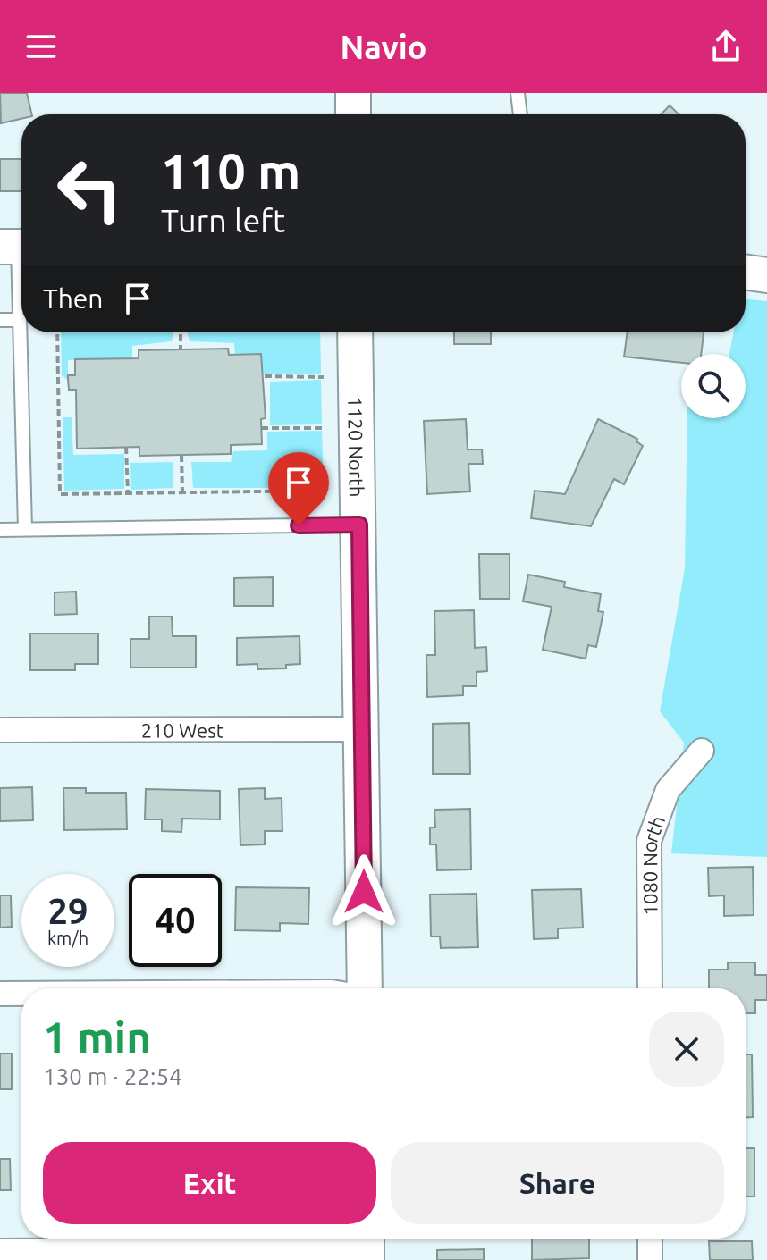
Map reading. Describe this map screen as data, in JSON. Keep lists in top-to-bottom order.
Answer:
{
  "streets": {
    "street": ["1120 North", "210 West", "1080 North"]
  },
  "crossings": [
    ["1120 North", "210 West"]
  ],
  "page": {
    "header": "Navio",
    "turn": ["110 m", "Turn left"],
    "then": "Then",
    "speed": "29 km/h",
    "limit": "40",
    "heading": ["1 min", "130 m · 22:54"],
    "buttons": ["Exit", "Share"]
  }
}
